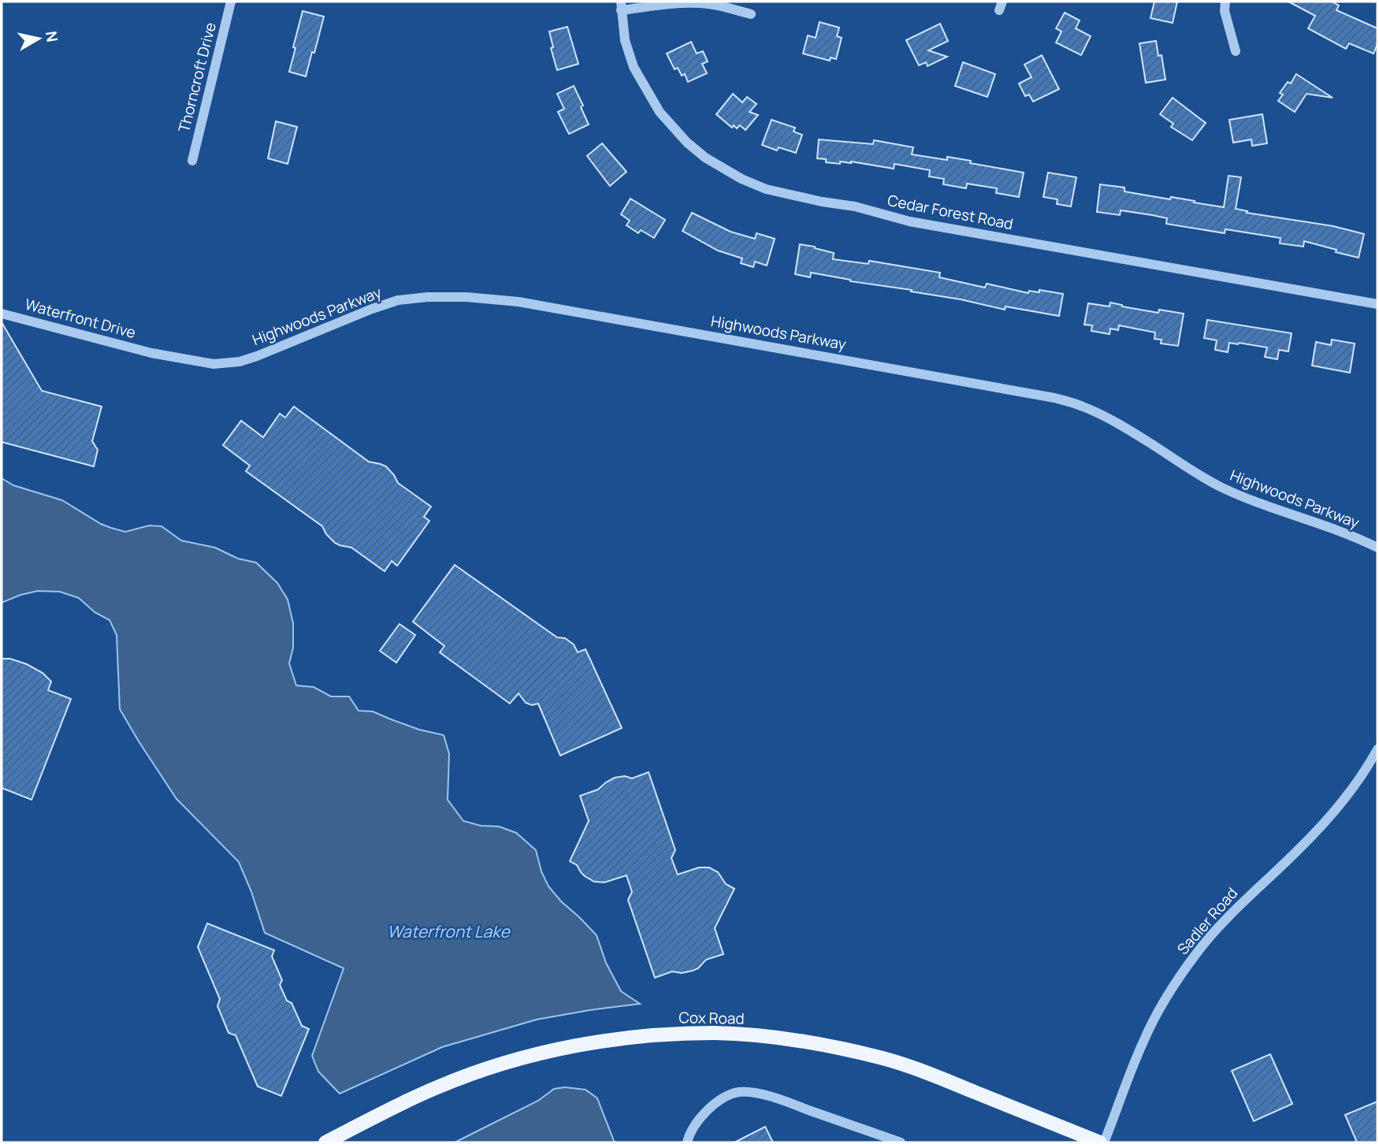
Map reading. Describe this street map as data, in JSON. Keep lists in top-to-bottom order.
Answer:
{
  "streets": {
    "main road": ["Cox Road"],
    "street": [
      "Thorncroft Drive",
      "Cedar Forest Road",
      "Highwoods Parkway",
      "Waterfront Drive",
      "Sadler Road"
    ]
  },
  "crossings": [
    ["Highwoods Parkway", "Waterfront Drive"],
    ["Sadler Road", "Cox Road"]
  ],
  "water": ["Waterfront Lake"],
  "north": "right"
}
